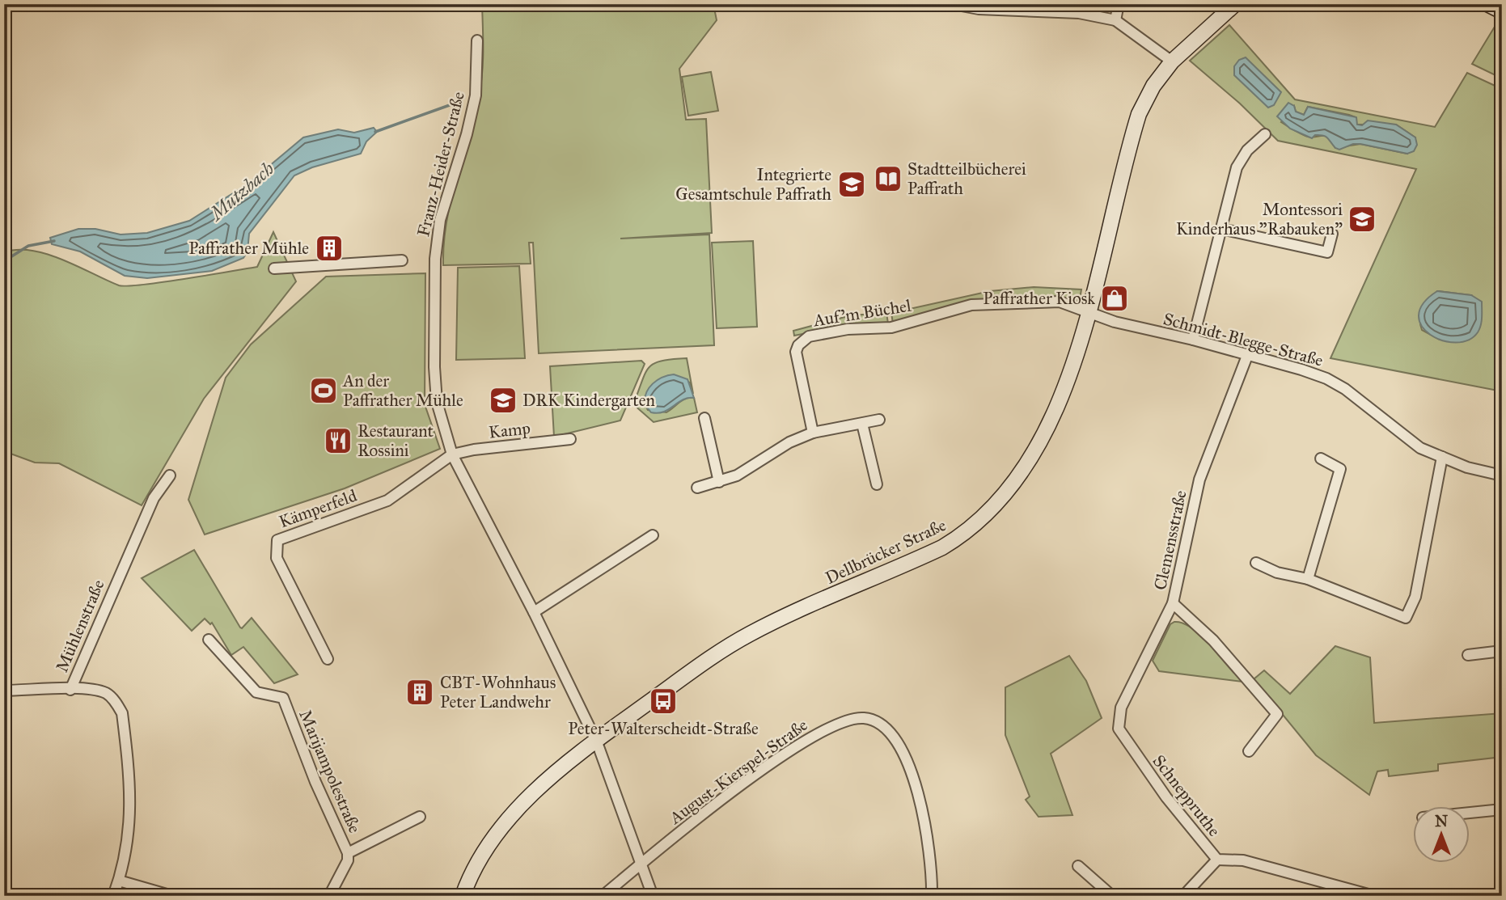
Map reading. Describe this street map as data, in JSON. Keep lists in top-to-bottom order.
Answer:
{
  "streets": {
    "main road": ["Dellbrücker Straße"],
    "street": [
      "Franz-Heider-Straße",
      "Auf'm Büchel",
      "Schmidt-Blegge-Straße",
      "Kamp",
      "Kämperfeld",
      "Clemensstraße",
      "Mühlenstraße",
      "Marijampolestraße",
      "August-Kierspel-Straße",
      "Schneppruthe"
    ]
  },
  "crossings": [
    ["Franz-Heider-Straße", "Kamp"],
    ["Franz-Heider-Straße", "Kämperfeld"],
    ["Franz-Heider-Straße", "Dellbrücker Straße"],
    ["Auf'm Büchel", "Schmidt-Blegge-Straße"],
    ["Auf'm Büchel", "Dellbrücker Straße"],
    ["Schmidt-Blegge-Straße", "Clemensstraße"],
    ["Schmidt-Blegge-Straße", "Dellbrücker Straße"],
    ["Kamp", "Kämperfeld"],
    ["Clemensstraße", "Schneppruthe"]
  ],
  "water": ["Mutzbach"],
  "places": {
    "library": ["Stadtteilbücherei Paffrath"],
    "school or university": ["Integrierte Gesamtschule Paffrath", "Montessori Kinderhaus \"Rabauken\"", "DRK Kindergarten"],
    "building": ["Paffrather Mühle", "CBT-Wohnhaus Peter Landwehr"],
    "shop": ["Paffrather Kiosk"],
    "sports": ["An der Paffrather Mühle"],
    "restaurant": ["Restaurant Rossini"],
    "bus stop": ["Peter-Walterscheidt-Straße"]
  },
  "north": "top"
}
